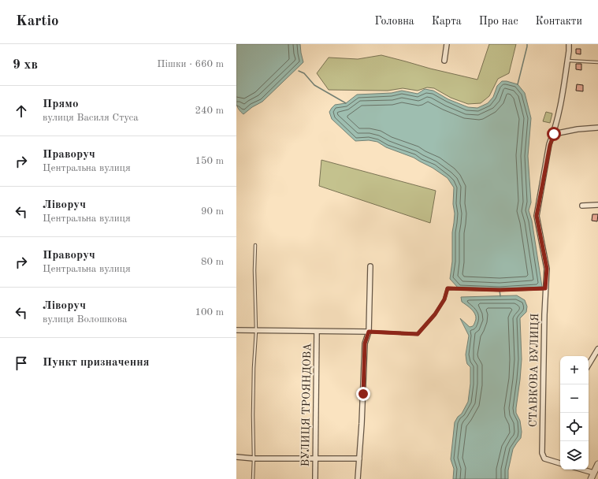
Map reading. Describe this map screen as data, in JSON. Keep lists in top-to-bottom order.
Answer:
{
  "streets": {
    "street": ["СТАВКОВА ВУЛИЦЯ", "ВУЛИЦЯ ТРОЯНДОВА"]
  },
  "page": {
    "header": "Kartio",
    "nav": [
      "Головна",
      "Карта",
      "Про нас",
      "Контакти"
    ],
    "heading": ["9 хв", "Пішки · 660 m"],
    "list": [
      ["Прямо", "вулиця Василя Стуса", "240 m"],
      ["Праворуч", "Центральна вулиця", "150 m"],
      ["Ліворуч", "Центральна вулиця", "90 m"],
      ["Праворуч", "Центральна вулиця", "80 m"],
      ["Ліворуч", "вулиця Волошкова", "100 m"],
      "Пункт призначення"
    ],
    "map_buttons": ["+", "−"]
  }
}
